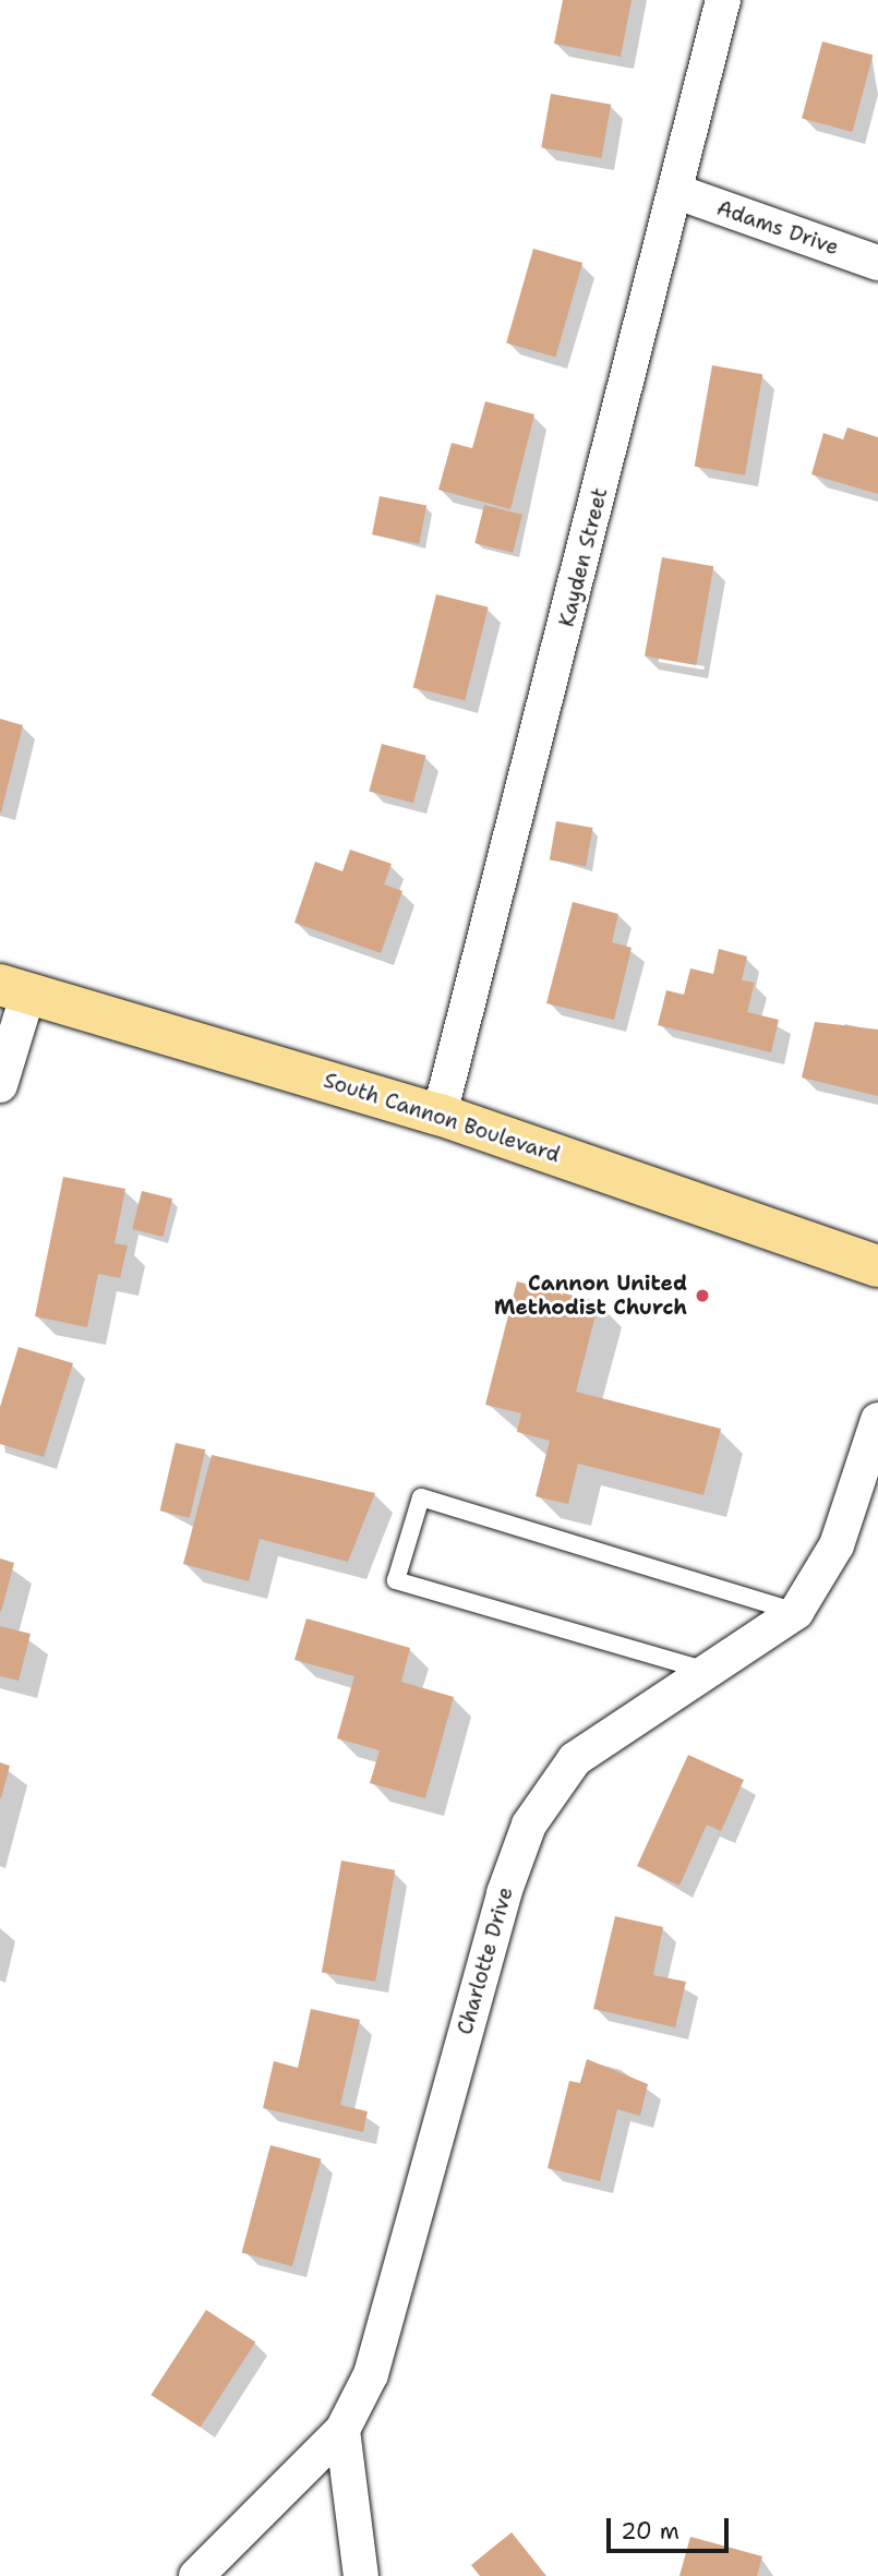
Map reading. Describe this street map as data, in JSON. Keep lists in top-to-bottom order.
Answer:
{
  "streets": {
    "highway": ["South Cannon Boulevard"],
    "street": ["Adams Drive", "Kayden Street", "Charlotte Drive"]
  },
  "crossings": [
    ["Adams Drive", "Kayden Street"],
    ["Kayden Street", "South Cannon Boulevard"]
  ],
  "places": ["Cannon United Methodist Church"],
  "scale_bar": "20 m"
}
